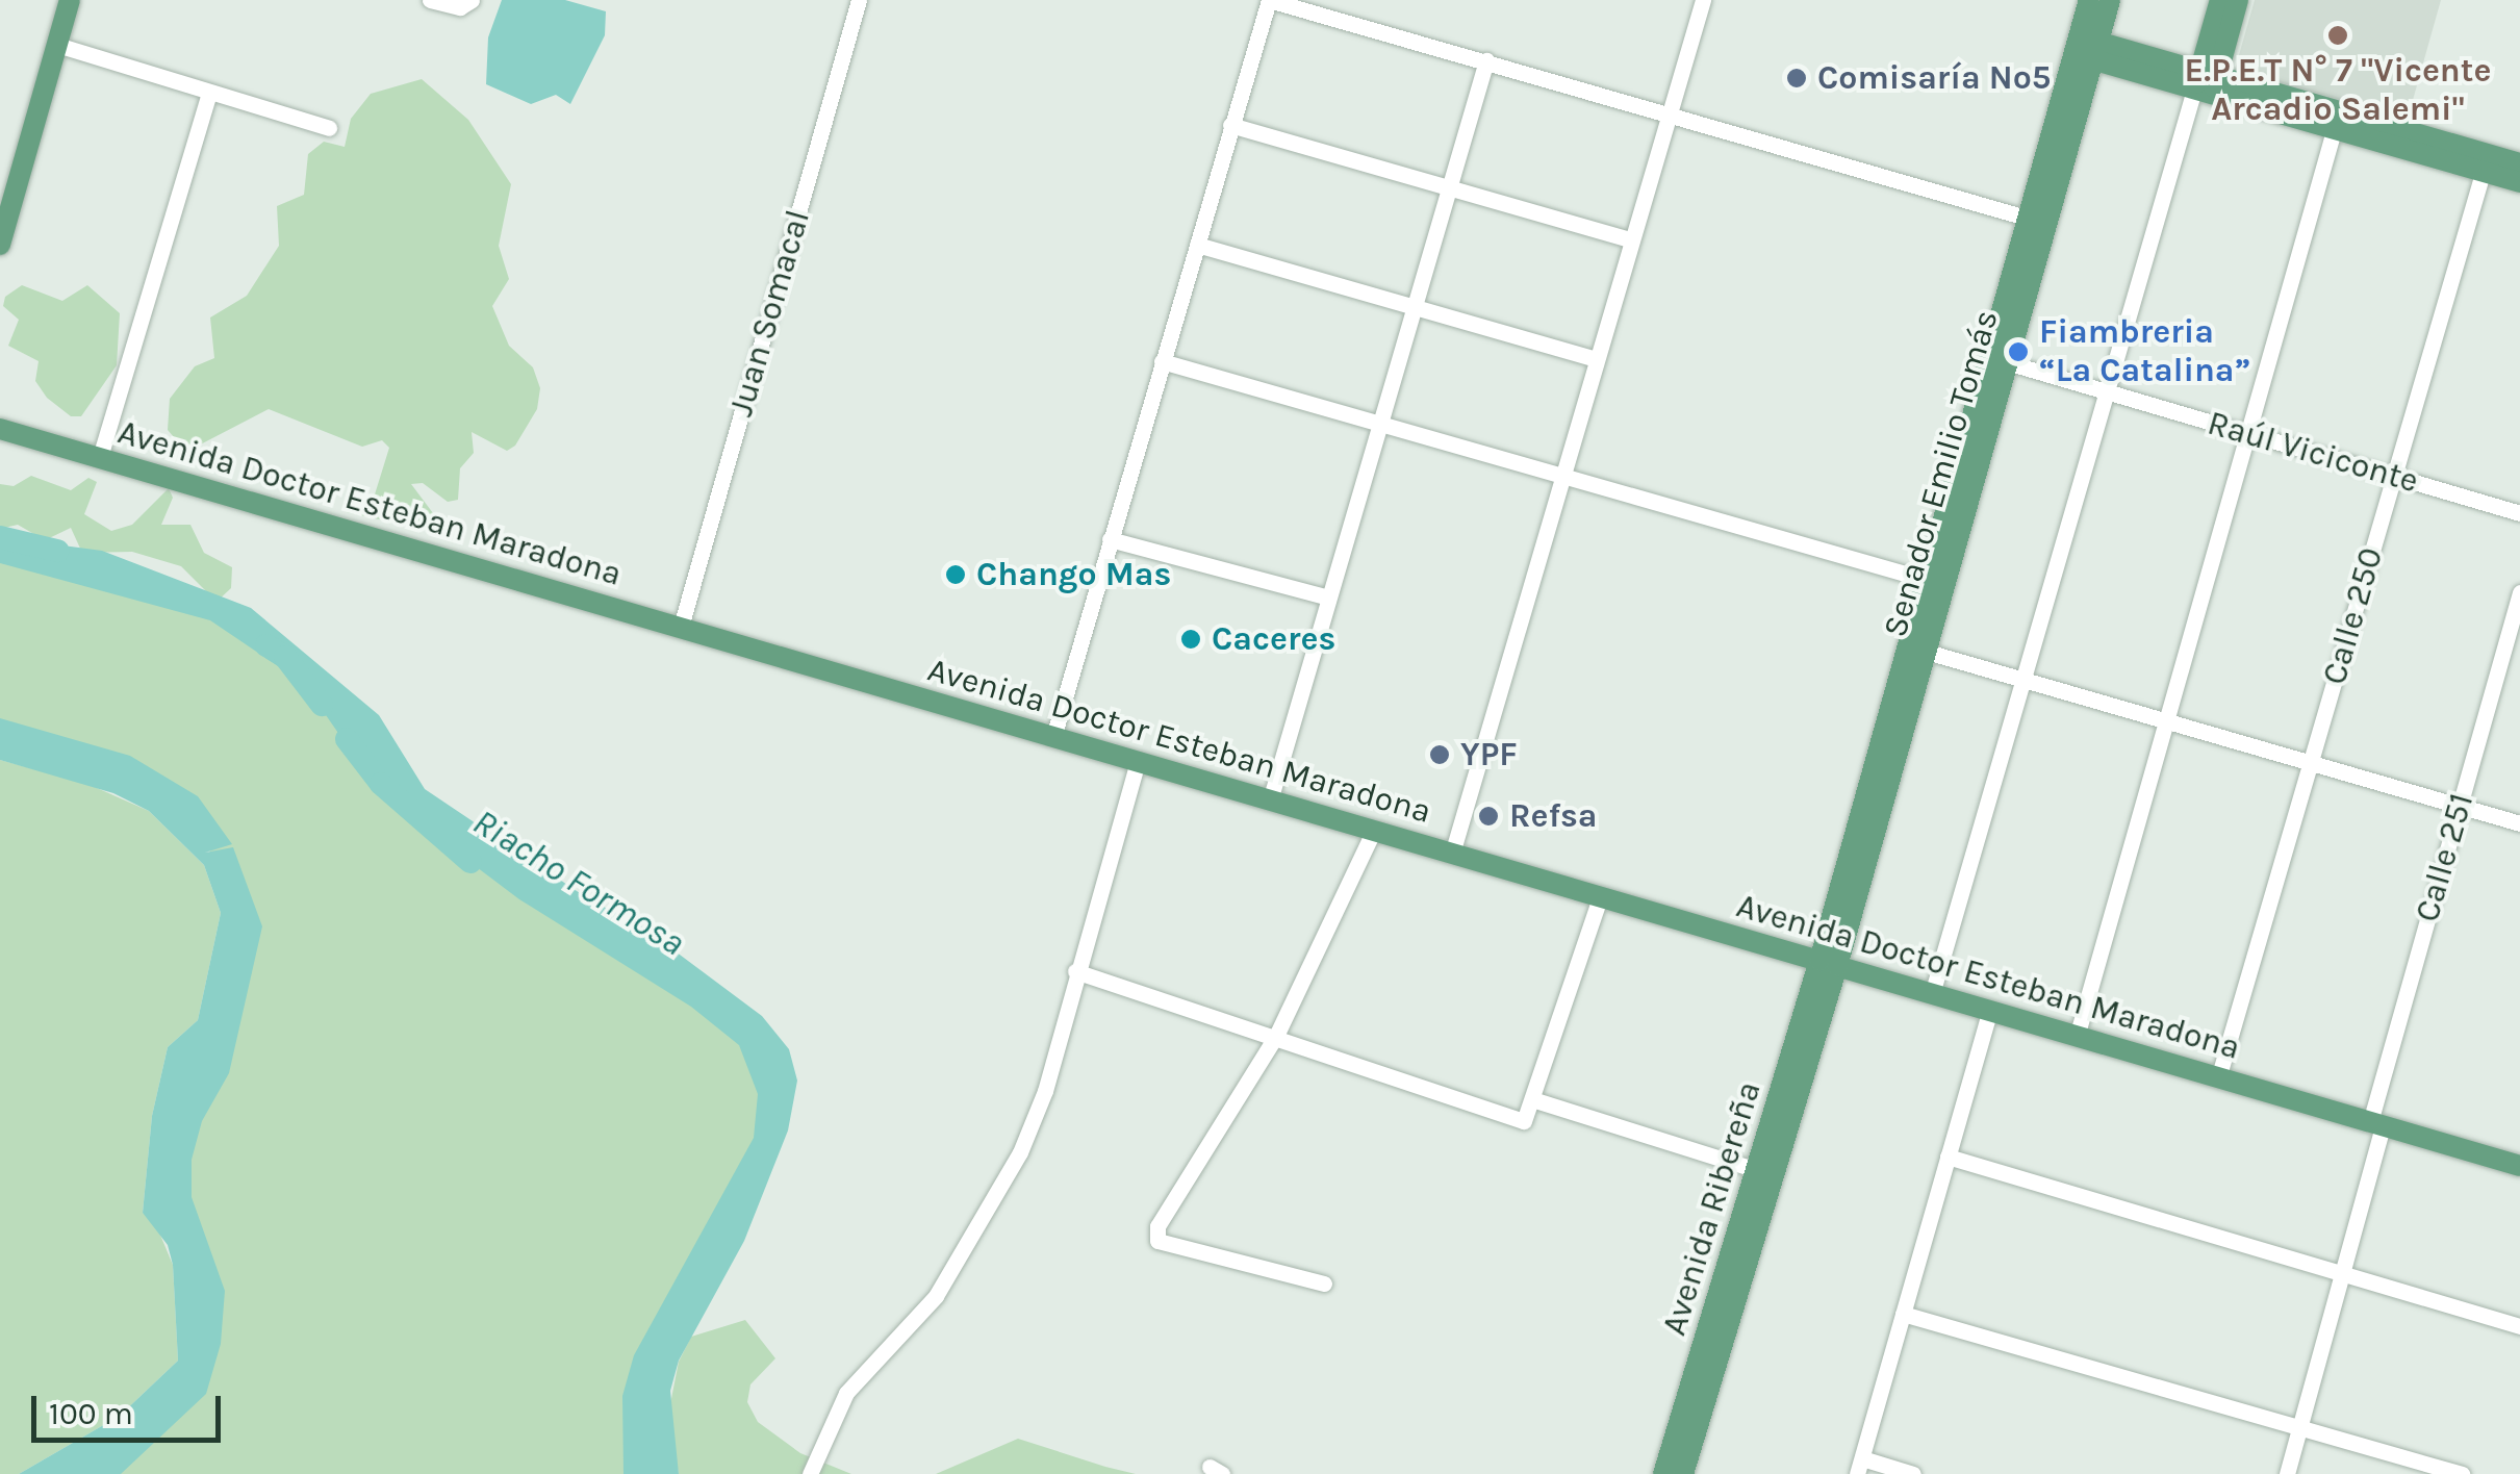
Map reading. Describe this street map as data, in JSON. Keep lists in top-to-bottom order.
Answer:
{
  "streets": {
    "main road": ["Senador Emilio Tomás", "Avenida Doctor Esteban Maradona", "Avenida Ribereña"],
    "street": [
      "Juan Somacal",
      "Raúl Viciconte",
      "Calle 250",
      "Calle 251"
    ]
  },
  "crossings": [
    ["Juan Somacal", "Avenida Doctor Esteban Maradona"],
    ["Raúl Viciconte", "Senador Emilio Tomás"],
    ["Raúl Viciconte", "Calle 250"],
    ["Senador Emilio Tomás", "Avenida Doctor Esteban Maradona"],
    ["Senador Emilio Tomás", "Avenida Ribereña"],
    ["Avenida Doctor Esteban Maradona", "Calle 250"],
    ["Avenida Doctor Esteban Maradona", "Calle 251"],
    ["Avenida Doctor Esteban Maradona", "Avenida Ribereña"]
  ],
  "water": ["Riacho Formosa"],
  "places": [
    "E.P.E.T N° 7 \"Vicente Arcadio Salemi\"",
    "Comisaría Nº5",
    "Fiambreria “La Catalina”",
    "Chango Mas",
    "Caceres",
    "YPF",
    "Refsa"
  ],
  "scale_bar": "100 m"
}
